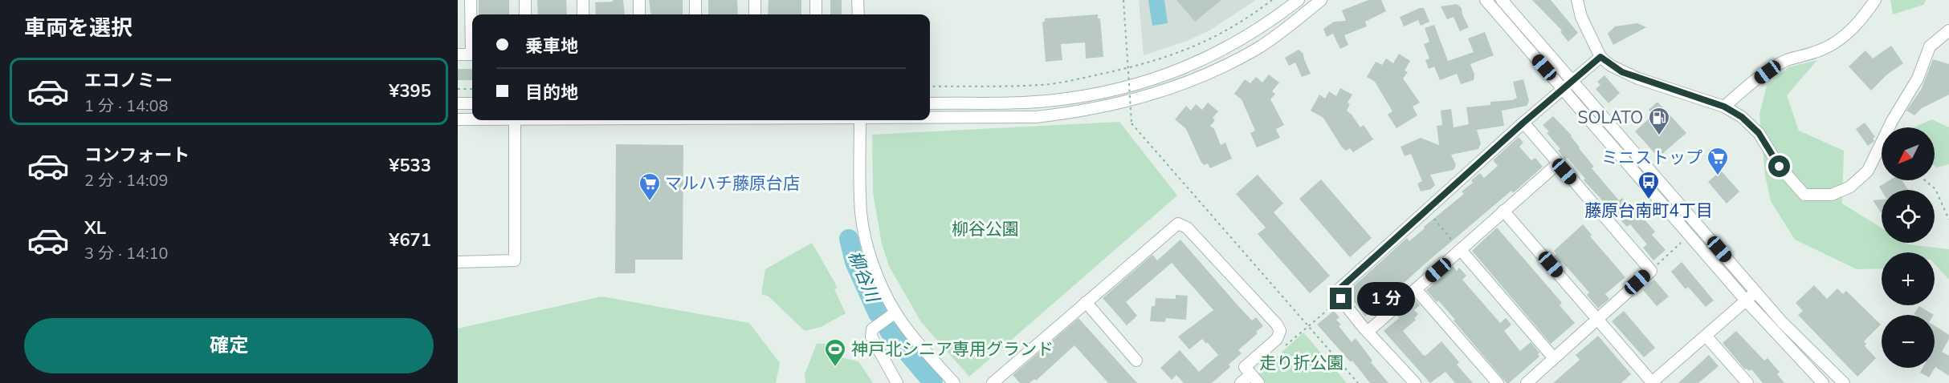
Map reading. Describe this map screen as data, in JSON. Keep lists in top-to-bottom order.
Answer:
{
  "water": ["柳谷川"],
  "parks": ["柳谷公園", "走り折公園"],
  "places": {
    "fuel station": ["SOLATO"],
    "supermarket": ["ミニストップ", "マルハチ藤原台店"],
    "bus stop": ["藤原台南町4丁目"],
    "sports": ["神戸北シニア専用グランド"]
  },
  "north": "bottom left",
  "page": {
    "heading": "車両を選択",
    "banner": ["乗車地", "目的地"],
    "list": [
      {
        "name": "エコノミー",
        "note": "1 分 · 14:08",
        "value": "¥395"
      },
      {
        "name": "コンフォート",
        "note": "2 分 · 14:09",
        "value": "¥533"
      },
      {
        "name": "XL",
        "note": "3 分 · 14:10",
        "value": "¥671"
      }
    ],
    "map_buttons": ["+", "−"],
    "bubble": "1 分",
    "buttons": "確定"
  }
}
